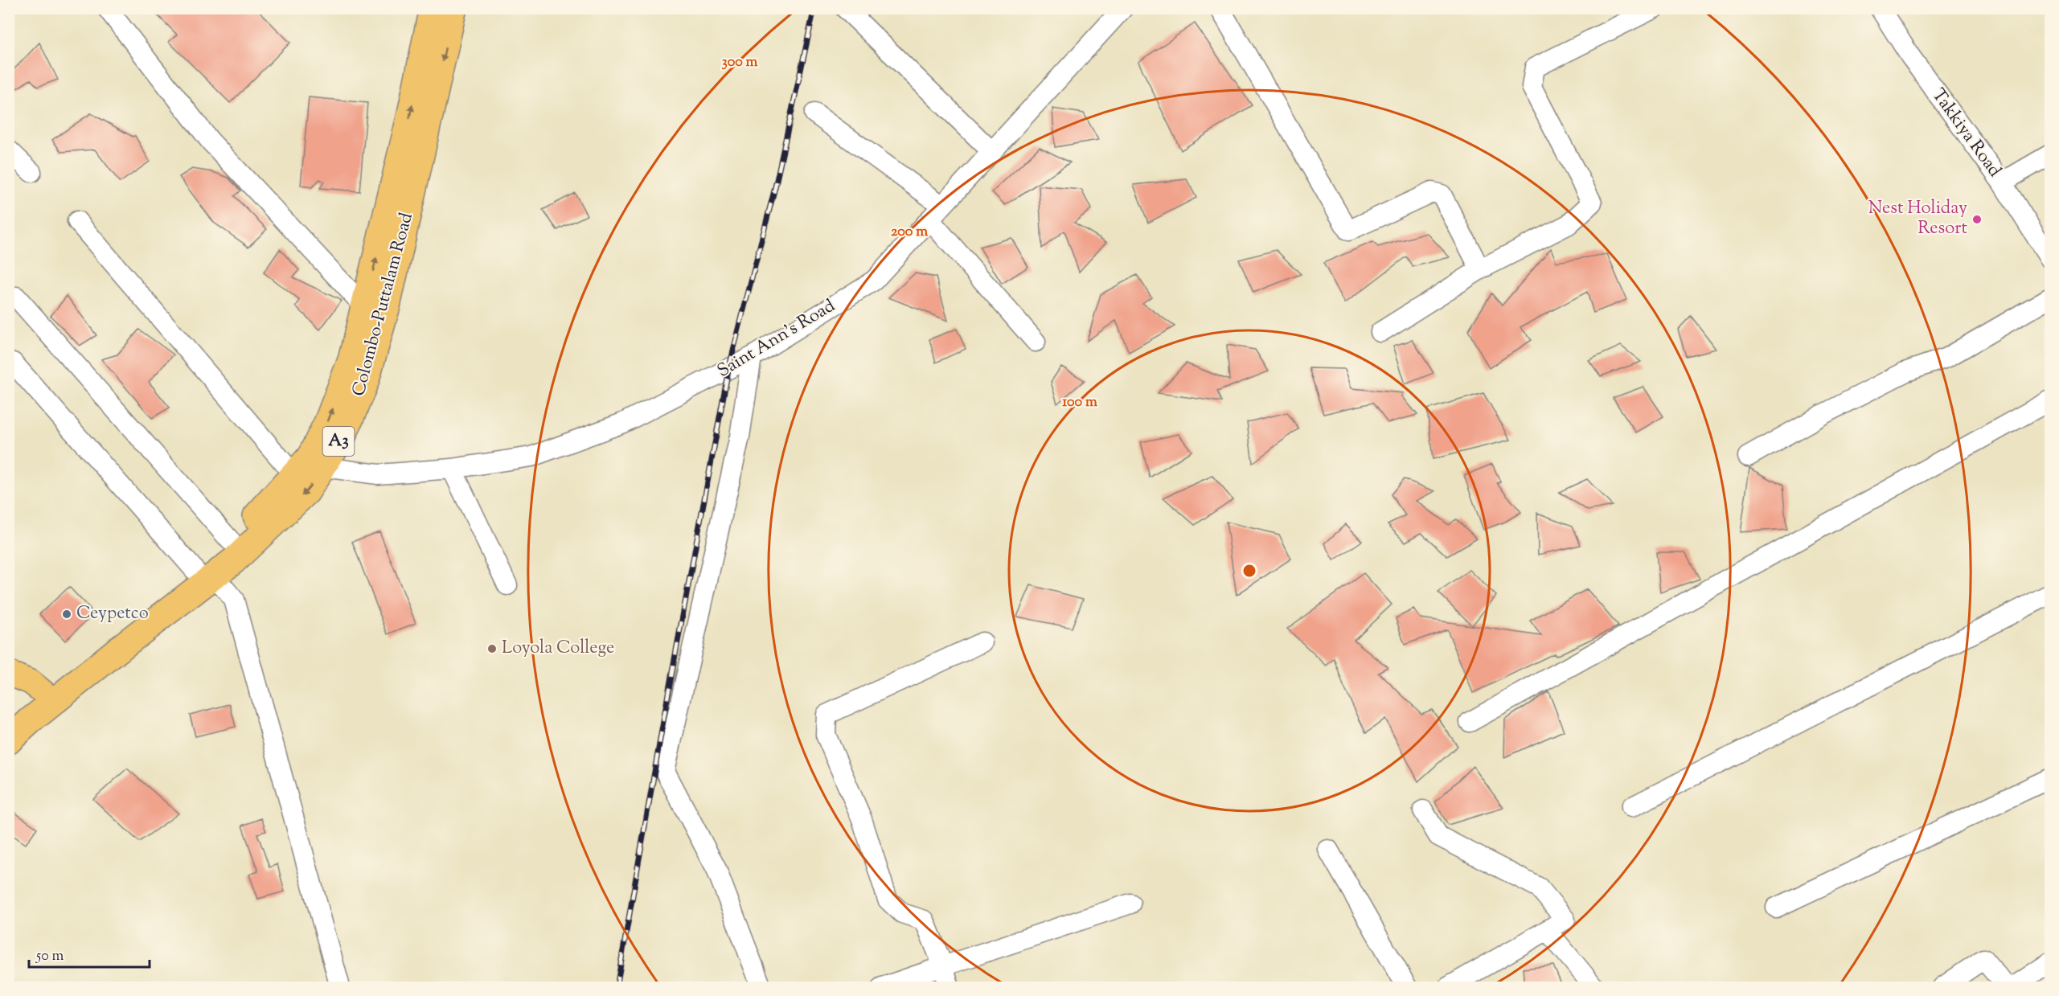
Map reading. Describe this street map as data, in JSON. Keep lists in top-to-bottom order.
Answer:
{
  "streets": {
    "highway": ["Colombo-Puttalam Road", "A3"],
    "street": ["Takkiya Road", "Saint Ann's Road"]
  },
  "crossings": [
    ["Colombo-Puttalam Road", "Saint Ann's Road"]
  ],
  "places": ["Nest Holiday Resort", "Ceypetco", "Loyola College"],
  "scale_bar": "50 m",
  "rings": ["300 m", "200 m", "100 m"]
}
